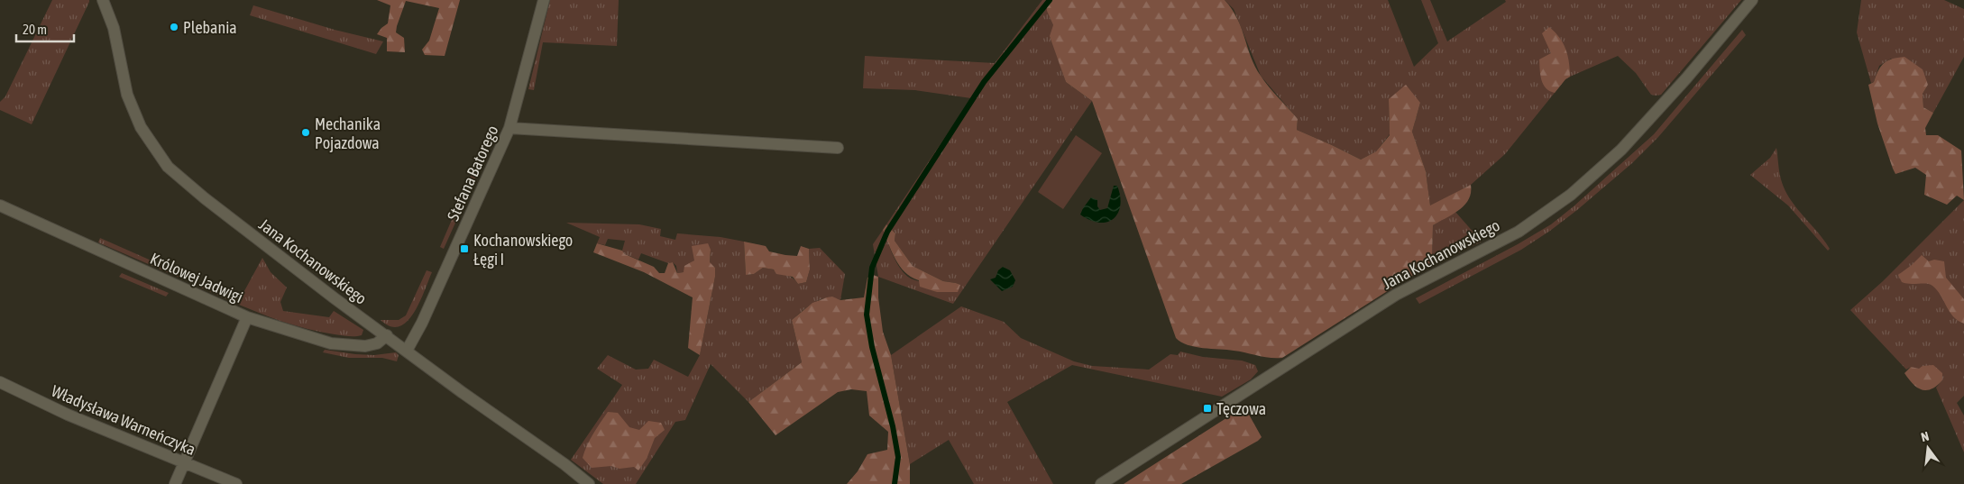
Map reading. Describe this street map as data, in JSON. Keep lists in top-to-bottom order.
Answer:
{
  "streets": {
    "street": [
      "Stefana Batorego",
      "Jana Kochanowskiego",
      "Królowej Jadwigi",
      "Władysława Warneńczyka"
    ]
  },
  "crossings": [
    ["Stefana Batorego", "Jana Kochanowskiego"],
    ["Jana Kochanowskiego", "Królowej Jadwigi"]
  ],
  "places": {
    "other": ["Plebania", "Mechanika Pojazdowa"],
    "transit": ["Kochanowskiego Łęgi I", "Tęczowa"]
  },
  "scale_bar": "20 m",
  "north": "top"
}
